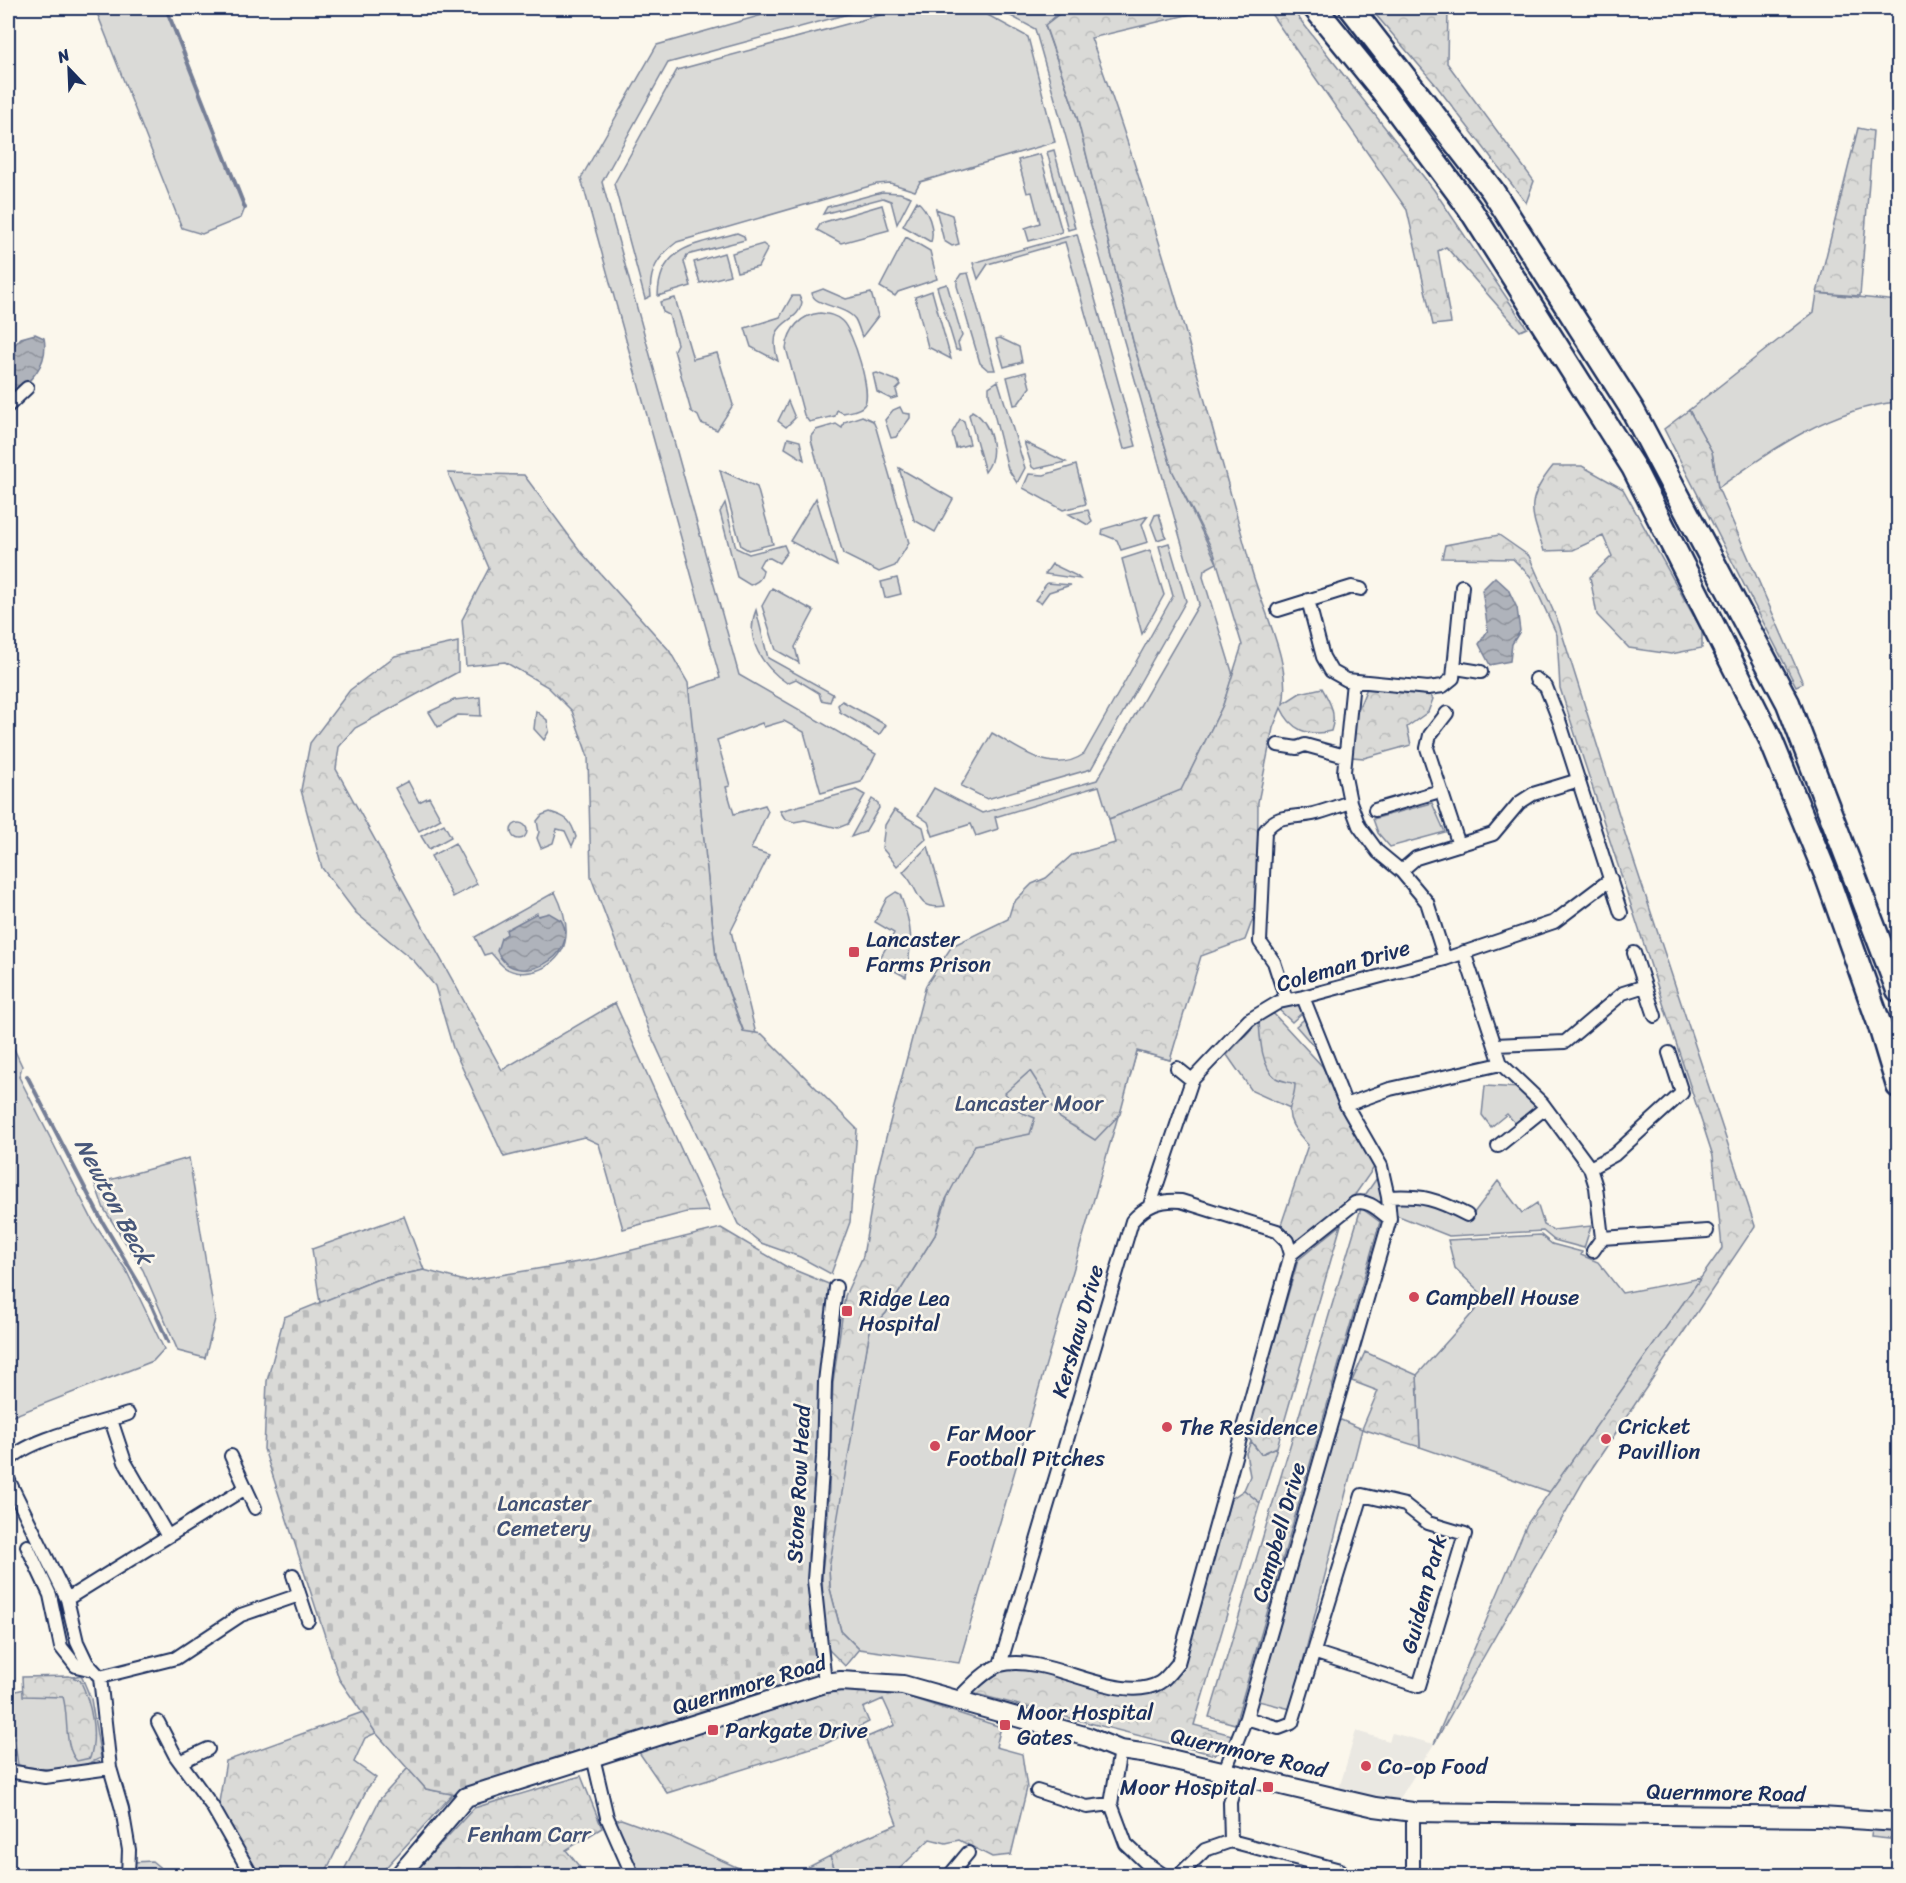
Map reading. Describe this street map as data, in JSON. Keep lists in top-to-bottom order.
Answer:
{
  "streets": {
    "street": [
      "Coleman Drive",
      "Kershaw Drive",
      "Stone Row Head",
      "Campbell Drive",
      "Guidem Park",
      "Quernmore Road"
    ]
  },
  "crossings": [
    ["Coleman Drive", "Kershaw Drive"],
    ["Coleman Drive", "Campbell Drive"],
    ["Stone Row Head", "Quernmore Road"],
    ["Campbell Drive", "Guidem Park"],
    ["Campbell Drive", "Quernmore Road"]
  ],
  "water": ["Newton Beck"],
  "parks": ["Lancaster Moor", "Lancaster Cemetery", "Fenham Carr"],
  "places": {
    "transit": [
      "Lancaster Farms Prison",
      "Ridge Lea Hospital",
      "Moor Hospital Gates",
      "Parkgate Drive",
      "Moor Hospital"
    ],
    "other": [
      "Campbell House",
      "The Residence",
      "Cricket Pavillion",
      "Far Moor Football Pitches",
      "Co-op Food"
    ]
  },
  "north": "top left"
}
